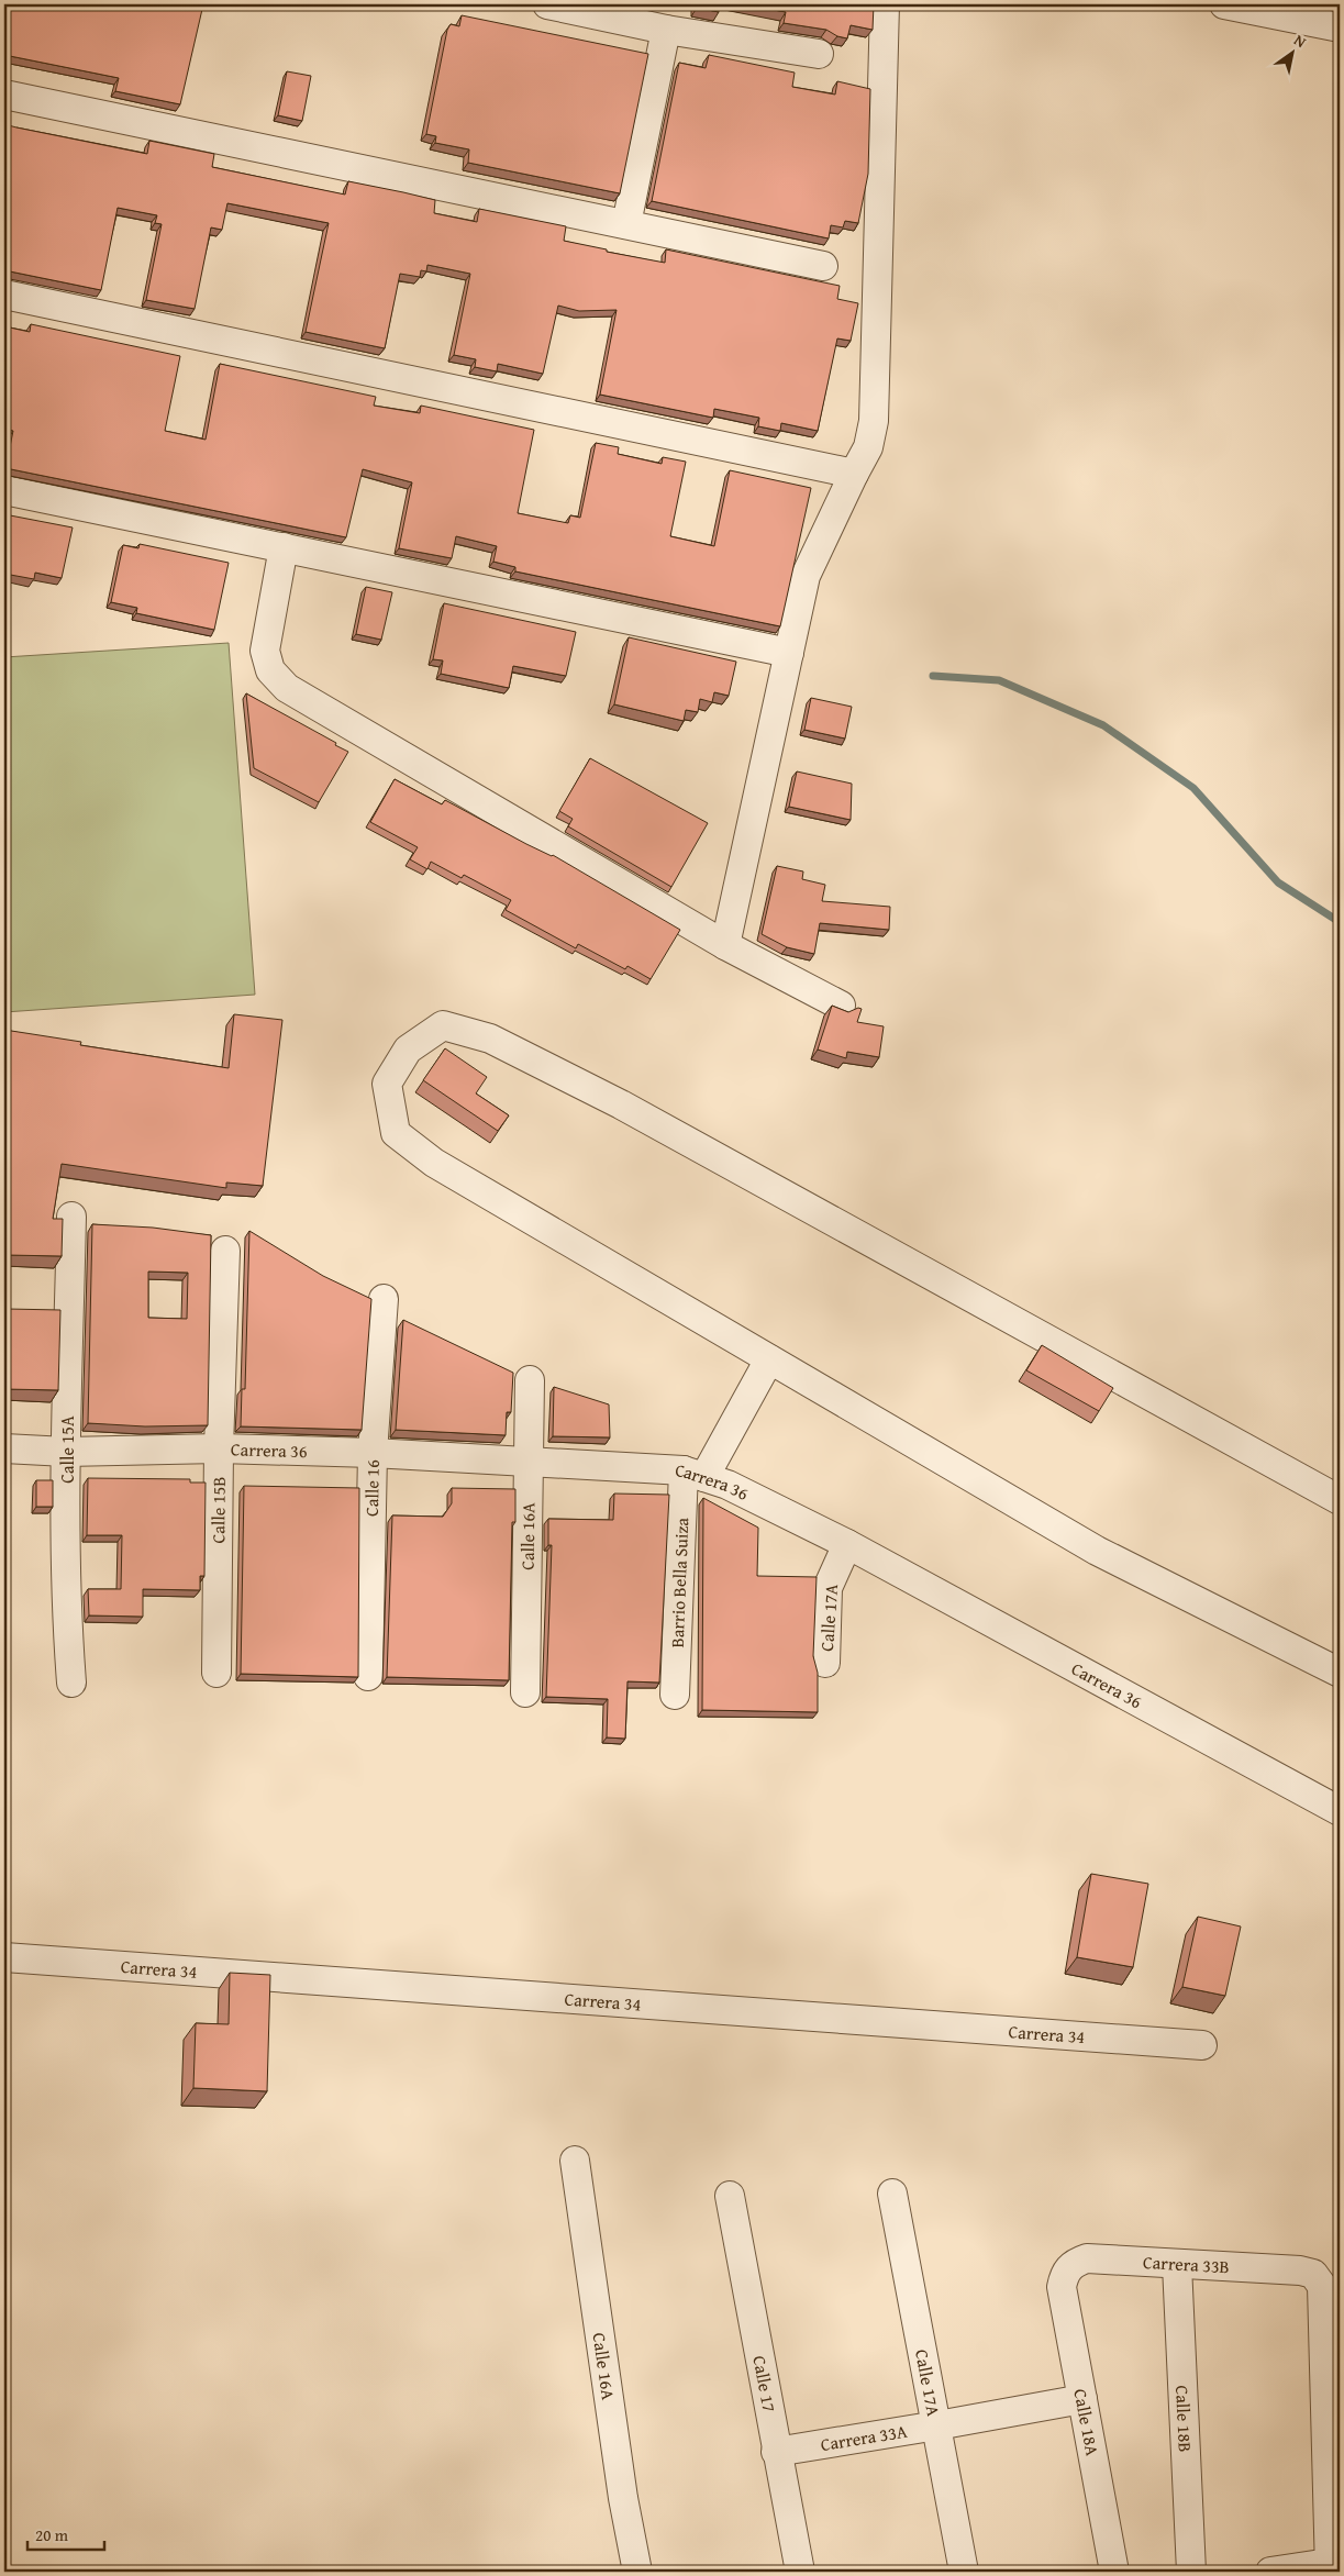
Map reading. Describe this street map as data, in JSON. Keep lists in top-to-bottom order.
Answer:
{
  "streets": {
    "street": [
      "Calle 15A",
      "Carrera 36",
      "Calle 16",
      "Calle 15B",
      "Calle 16A",
      "Barrio Bella Suiza",
      "Calle 17A",
      "Carrera 34",
      "Carrera 33B",
      "Calle 17",
      "Calle 18B",
      "Calle 18A",
      "Carrera 33A"
    ]
  },
  "crossings": [
    ["Calle 15A", "Carrera 36"],
    ["Carrera 36", "Calle 16"],
    ["Carrera 36", "Calle 15B"],
    ["Carrera 36", "Calle 16A"],
    ["Carrera 36", "Barrio Bella Suiza"],
    ["Carrera 36", "Calle 17A"],
    ["Calle 17A", "Carrera 33A"],
    ["Carrera 33B", "Calle 18B"],
    ["Carrera 33B", "Calle 18A"],
    ["Calle 17", "Carrera 33A"],
    ["Calle 18A", "Carrera 33A"]
  ],
  "scale_bar": "20 m",
  "north": "top right"
}
